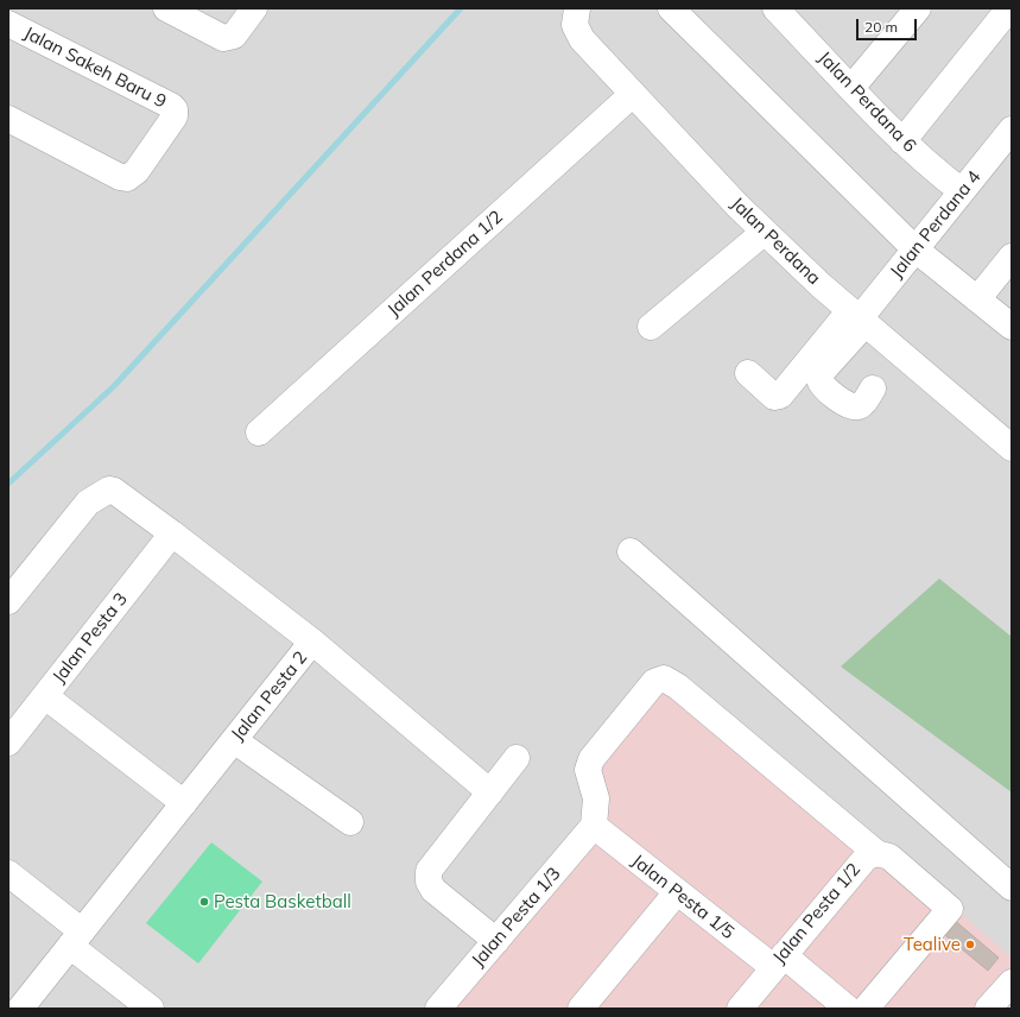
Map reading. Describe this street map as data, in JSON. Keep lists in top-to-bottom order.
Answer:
{
  "streets": {
    "street": [
      "Jalan Sakeh Baru 9",
      "Jalan Perdana 6",
      "Jalan Perdana 4",
      "Jalan Perdana",
      "Jalan Perdana 1/2",
      "Jalan Pesta 3",
      "Jalan Pesta 2",
      "Jalan Pesta 1/5",
      "Jalan Pesta 1/2",
      "Jalan Pesta 1/3"
    ]
  },
  "crossings": [
    ["Jalan Perdana 6", "Jalan Perdana 4"],
    ["Jalan Perdana 4", "Jalan Perdana"],
    ["Jalan Perdana", "Jalan Perdana 1/2"],
    ["Jalan Pesta 3", "Jalan Pesta 2"],
    ["Jalan Pesta 1/5", "Jalan Pesta 1/2"],
    ["Jalan Pesta 1/5", "Jalan Pesta 1/3"]
  ],
  "places": ["Pesta Basketball", "Tealive"],
  "scale_bar": "20 m"
}
